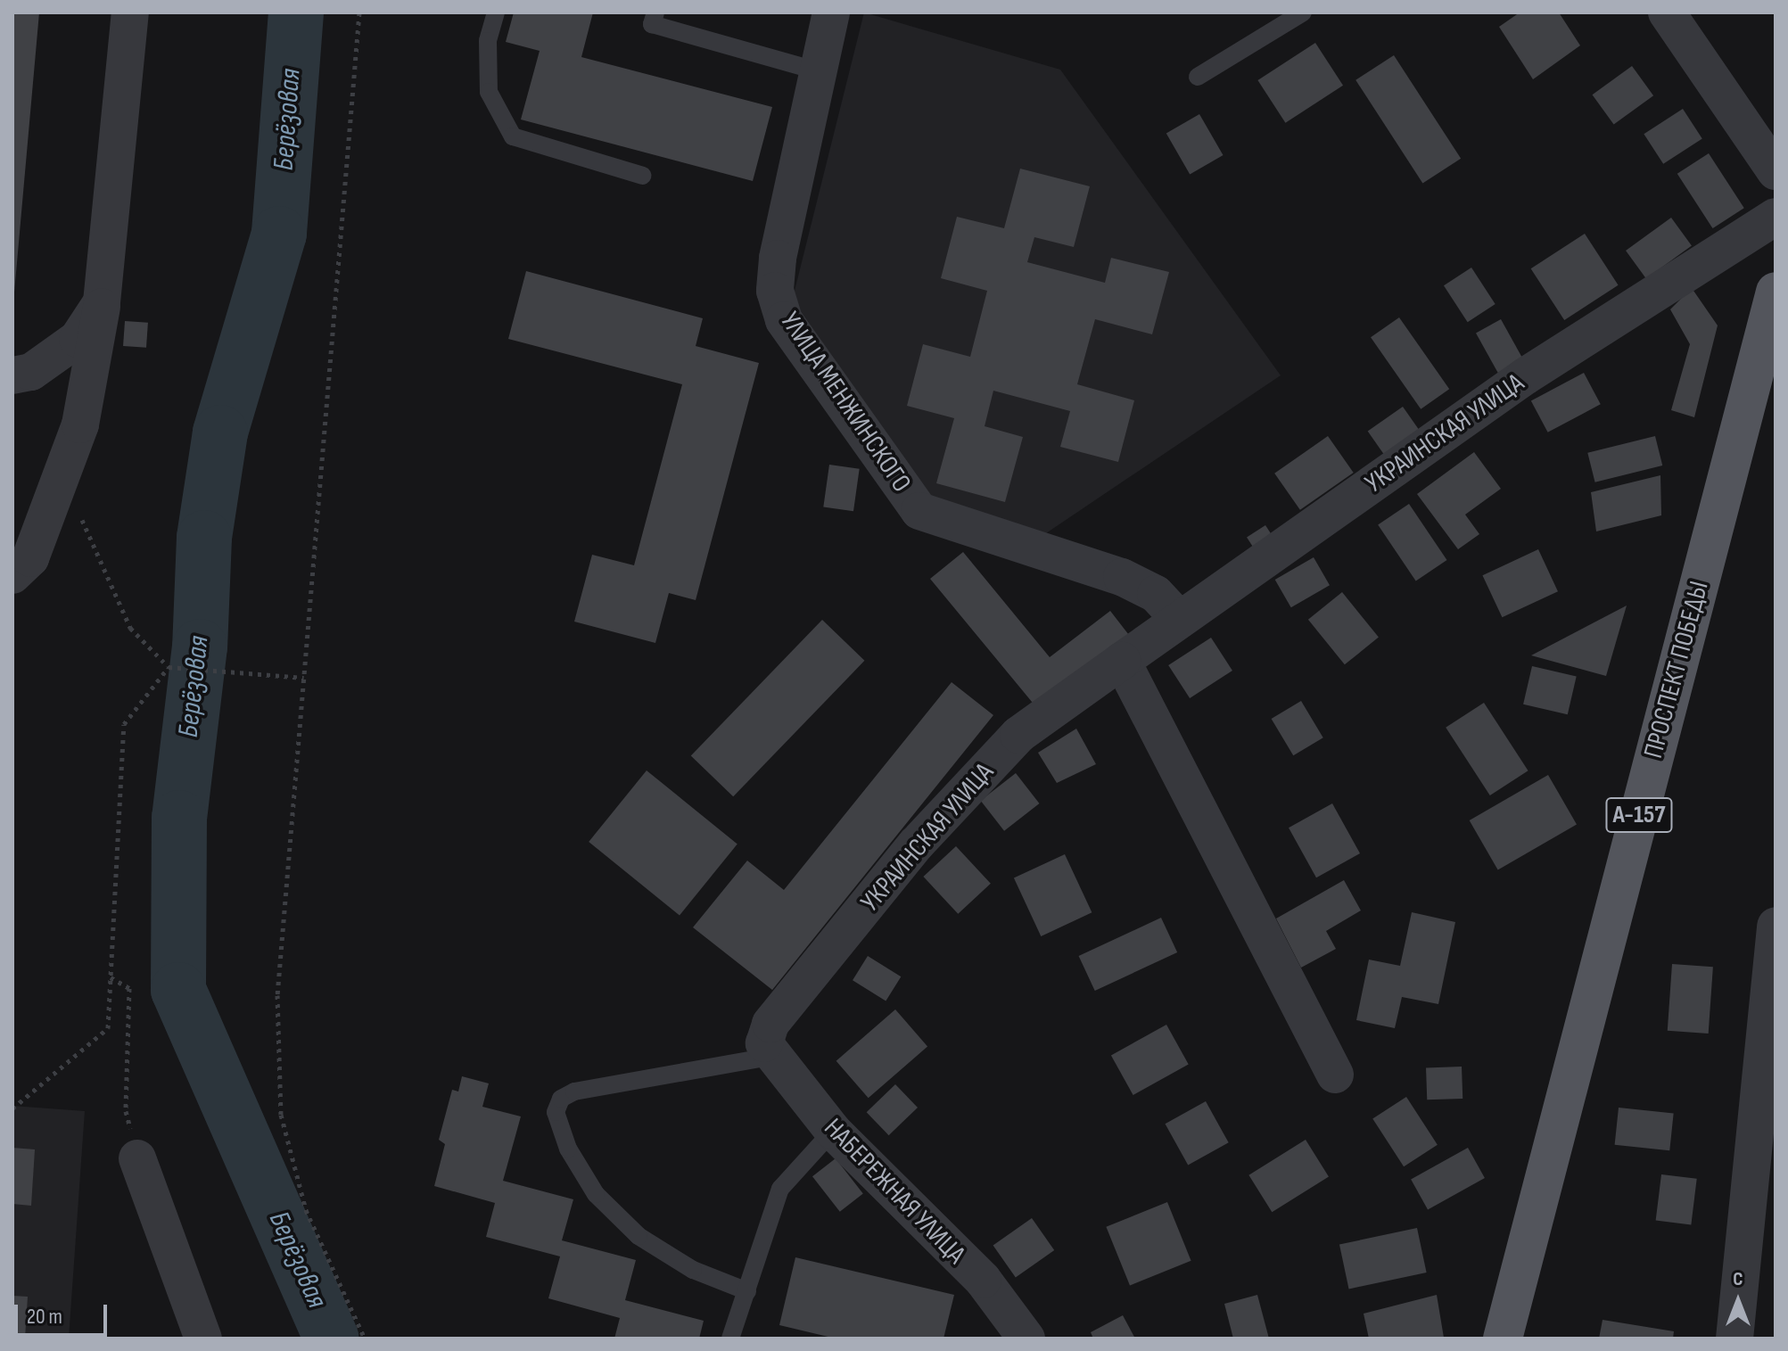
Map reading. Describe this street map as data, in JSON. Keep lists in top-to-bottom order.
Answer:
{
  "streets": {
    "main road": ["ПРОСПЕКТ ПОБЕДЫ", "А-157"],
    "street": ["УЛИЦА МЕНЖИНСКОГО", "УКРАИНСКАЯ УЛИЦА", "НАБЕРЕЖНАЯ УЛИЦА"]
  },
  "crossings": [
    ["УЛИЦА МЕНЖИНСКОГО", "УКРАИНСКАЯ УЛИЦА"],
    ["УКРАИНСКАЯ УЛИЦА", "НАБЕРЕЖНАЯ УЛИЦА"]
  ],
  "water": ["Берёзовая"],
  "scale_bar": "20 m",
  "north": "top"
}
